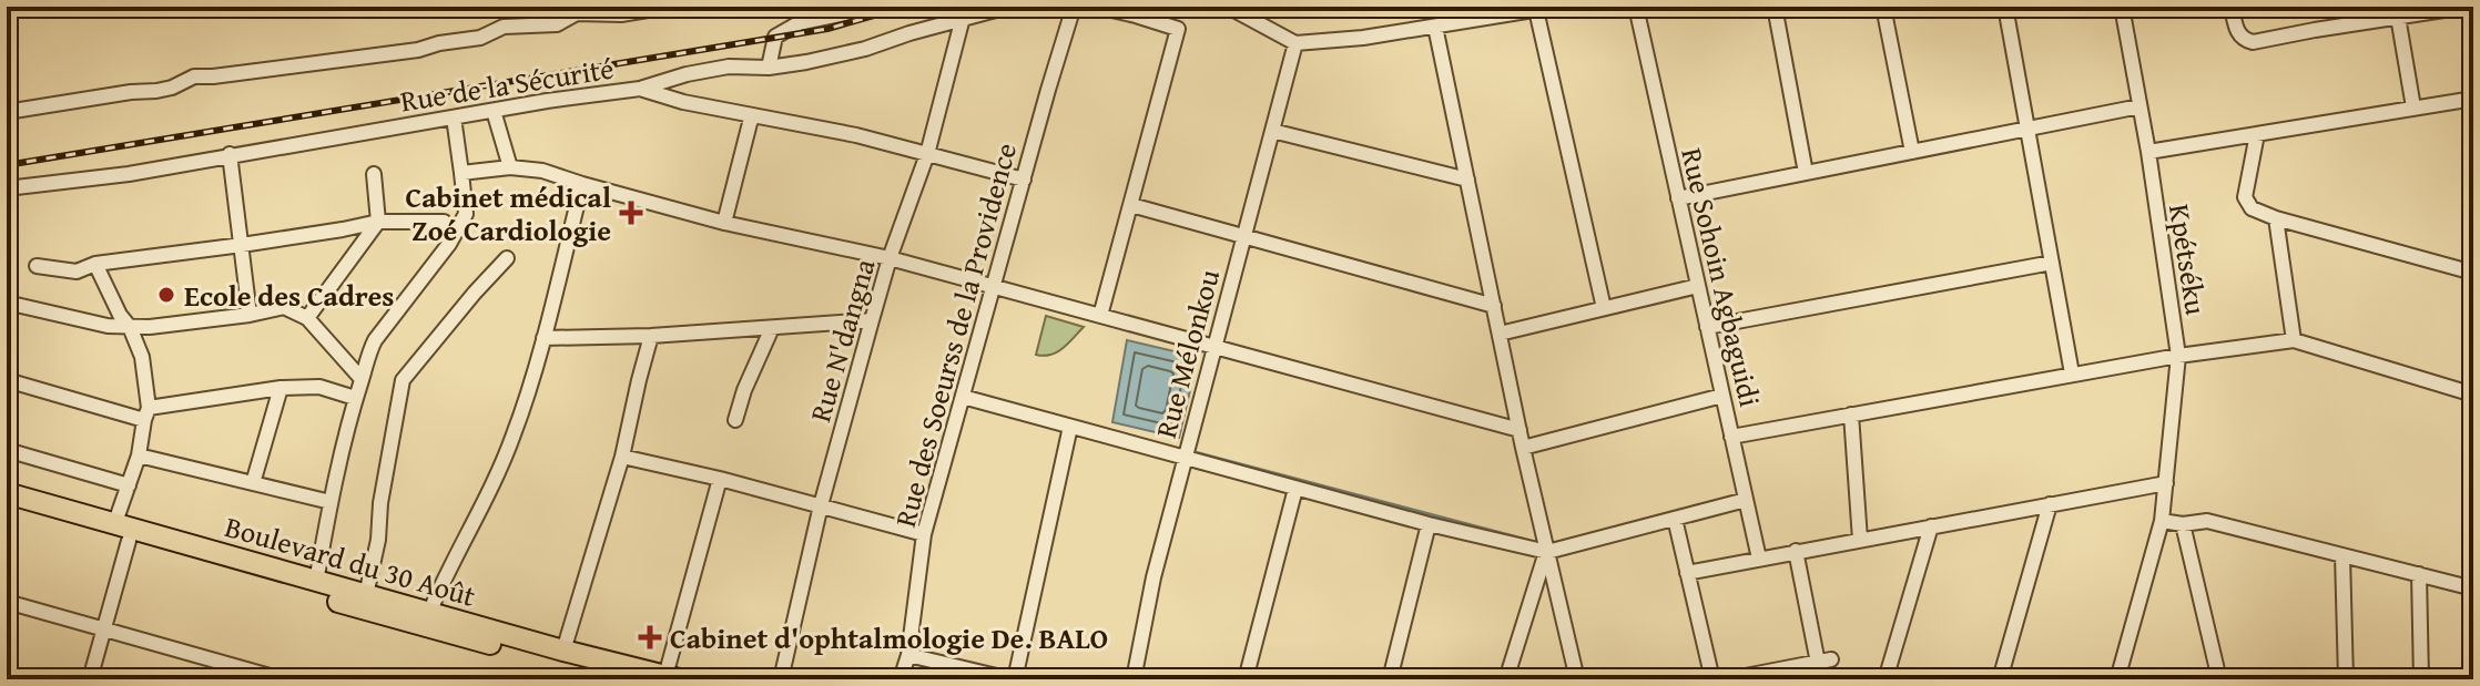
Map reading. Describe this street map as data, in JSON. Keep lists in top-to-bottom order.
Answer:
{
  "streets": {
    "highway": ["Boulevard du 30 Août"],
    "street": [
      "Rue de la Sécurité",
      "Kpétséku",
      "Rue Sohoin Agbaguidi",
      "Rue des Soeurss de la Providence",
      "Rue N'dangna",
      "Rue Mélonkou"
    ]
  },
  "crossings": [
    ["Rue de la Sécurité", "Rue N'dangna"]
  ],
  "places": {
    "health": ["Cabinet médical Zoé Cardiologie", "Cabinet d'ophtalmologie De. BALO"],
    "other": ["Ecole des Cadres"]
  }
}
